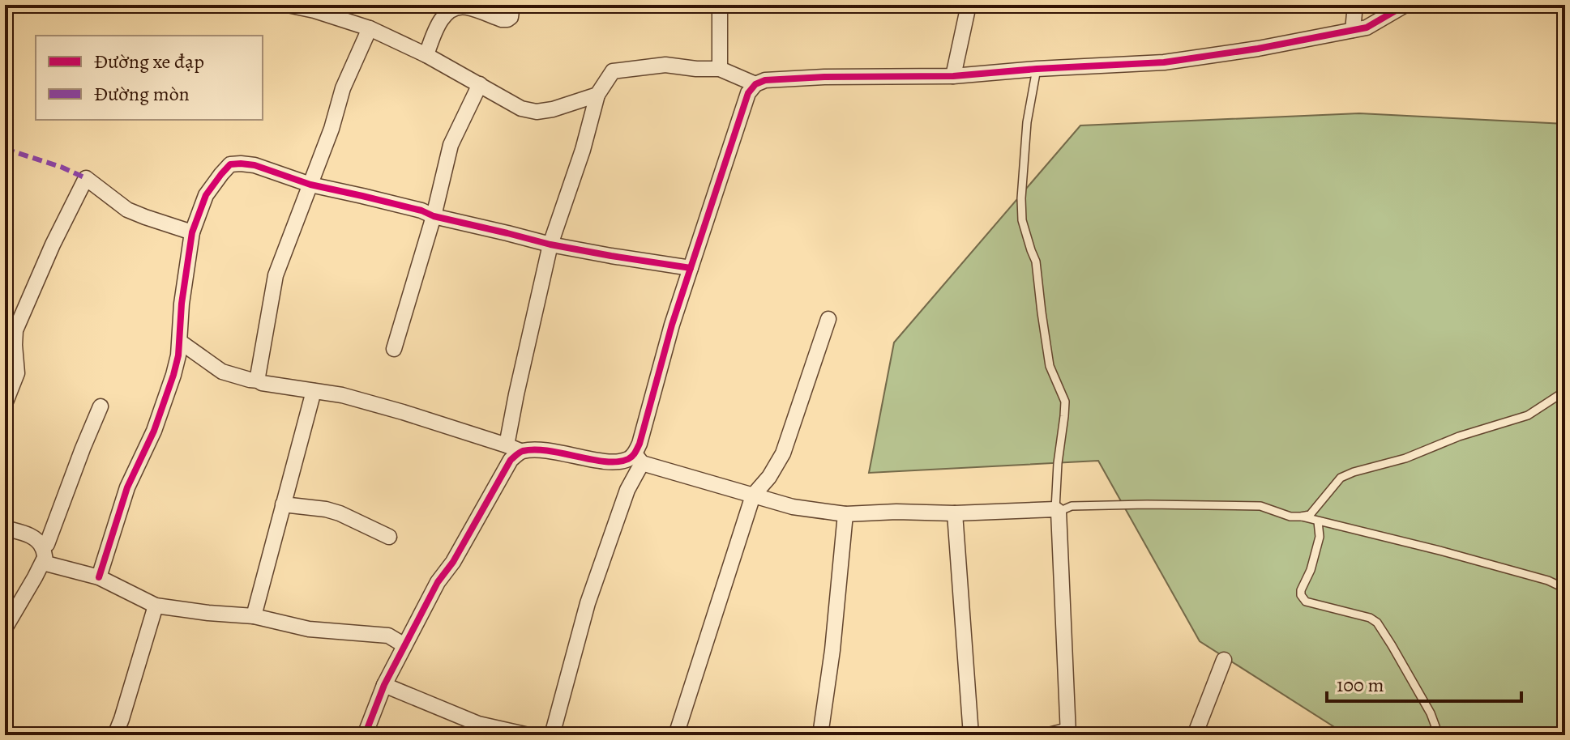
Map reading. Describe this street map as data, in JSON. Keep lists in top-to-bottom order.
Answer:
{
  "legend": ["Đường xe đạp", "Đường mòn"],
  "scale_bar": "100 m"
}
